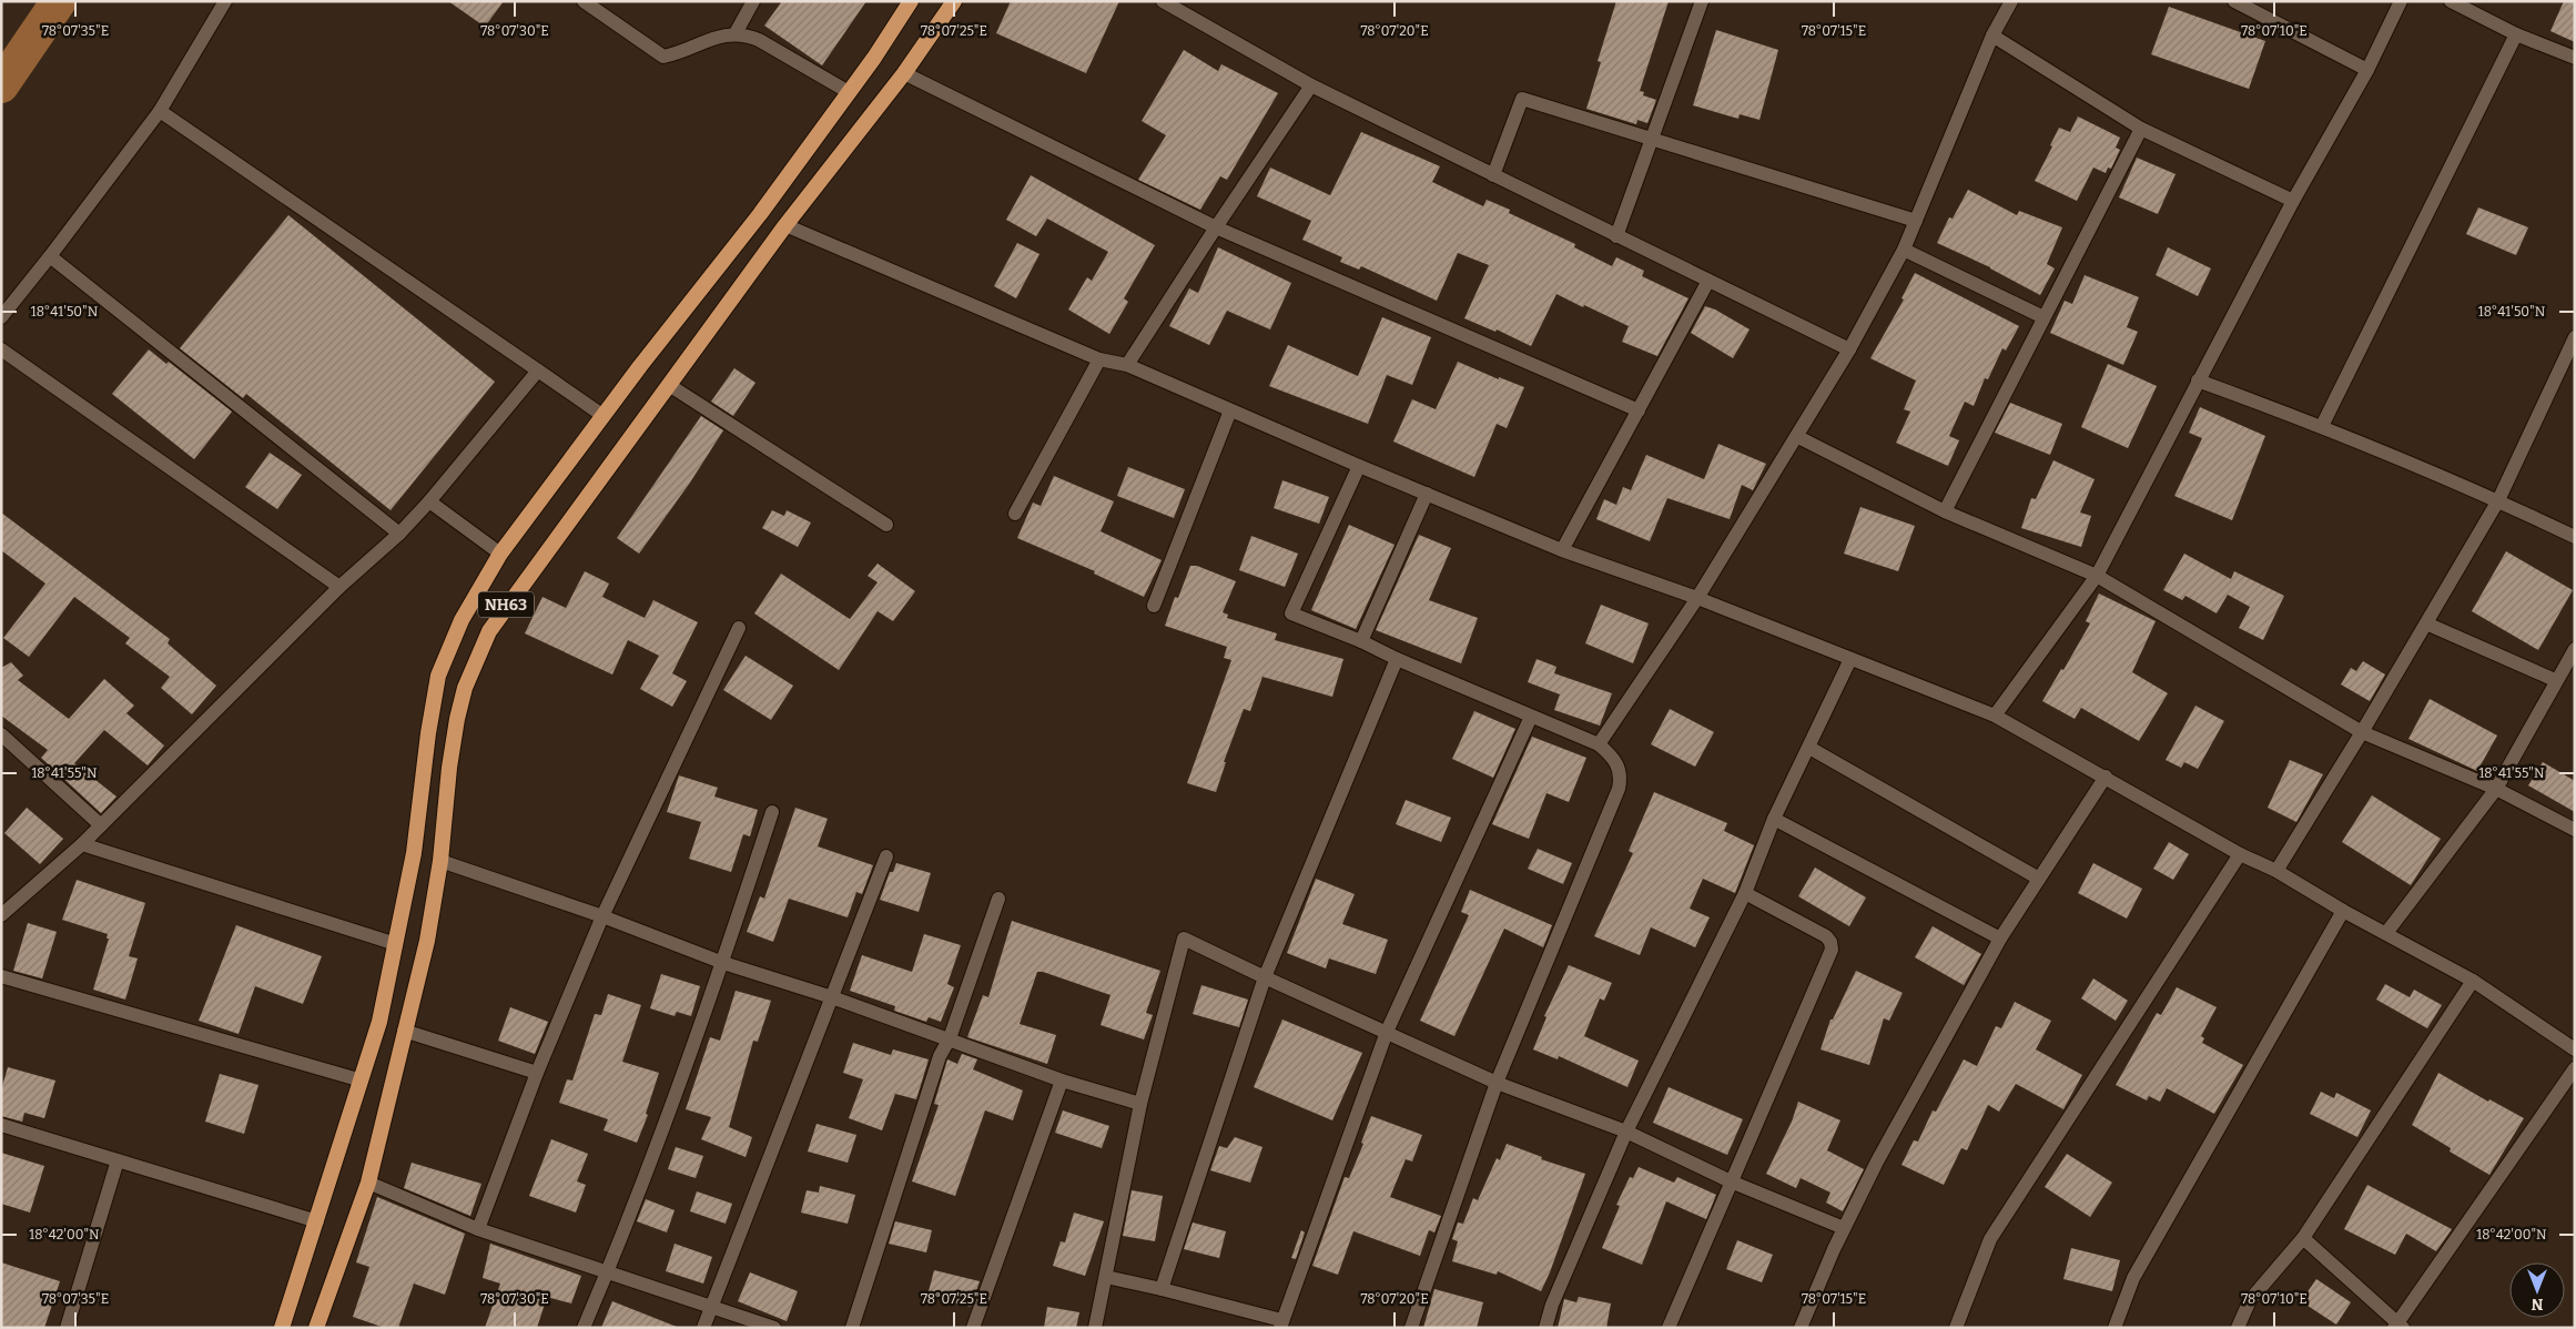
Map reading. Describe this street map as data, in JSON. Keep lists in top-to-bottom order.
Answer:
{
  "streets": {
    "highway": ["NH63"]
  },
  "north": "bottom",
  "coordinates": [
    "78°07'35\"E",
    "78°07'30\"E",
    "78°07'25\"E",
    "78°07'20\"E",
    "78°07'15\"E",
    "78°07'10\"E",
    "18°41'50\"N",
    "18°41'55\"N",
    "18°42'00\"N"
  ]
}
